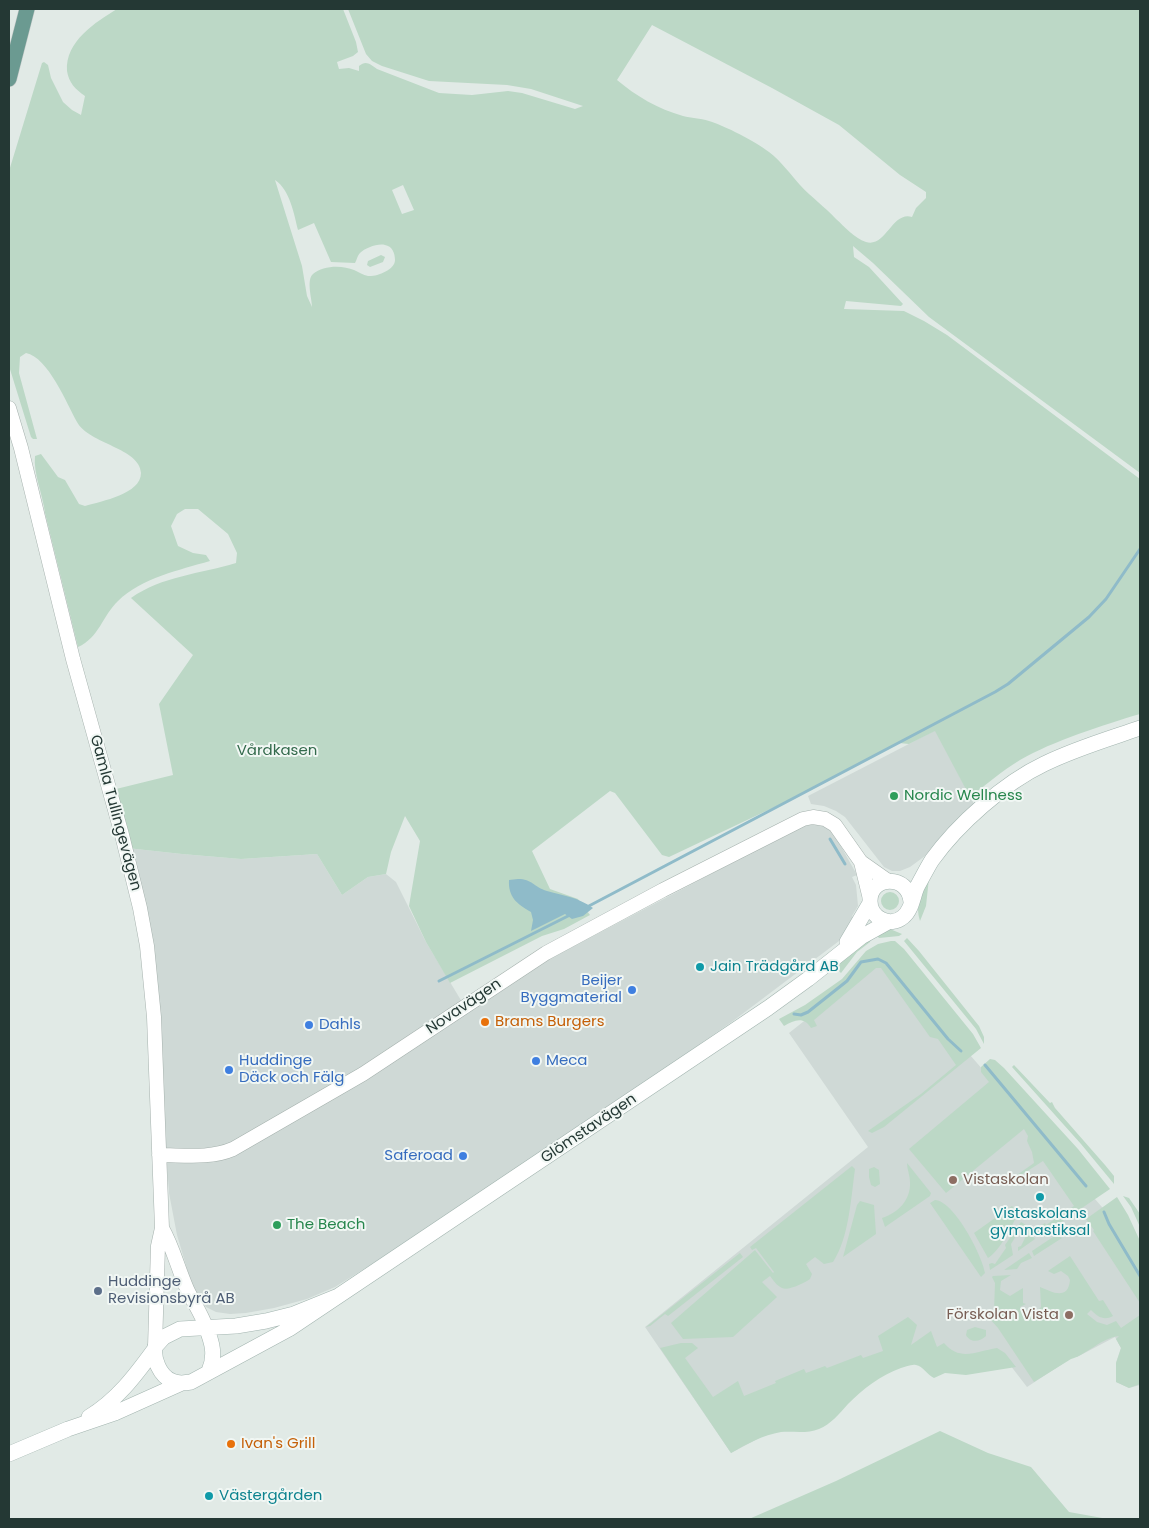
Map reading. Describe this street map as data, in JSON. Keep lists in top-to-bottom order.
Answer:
{
  "streets": {
    "main road": ["Glömstavägen"],
    "street": ["Gamla Tullingevägen", "Novavägen"]
  },
  "crossings": [
    ["Gamla Tullingevägen", "Novavägen"],
    ["Gamla Tullingevägen", "Glömstavägen"],
    ["Novavägen", "Glömstavägen"]
  ],
  "parks": ["Vårdkasen"],
  "places": [
    "Nordic Wellness",
    "Jain Trädgård AB",
    "Beijer Byggmaterial",
    "Brams Burgers",
    "Dahls",
    "Meca",
    "Huddinge Däck och Fälg",
    "Saferoad",
    "Vistaskolan",
    "Vistaskolans gymnastiksal",
    "The Beach",
    "Huddinge Revisionsbyrå AB",
    "Förskolan Vista",
    "Ivan's Grill",
    "Västergården"
  ]
}
